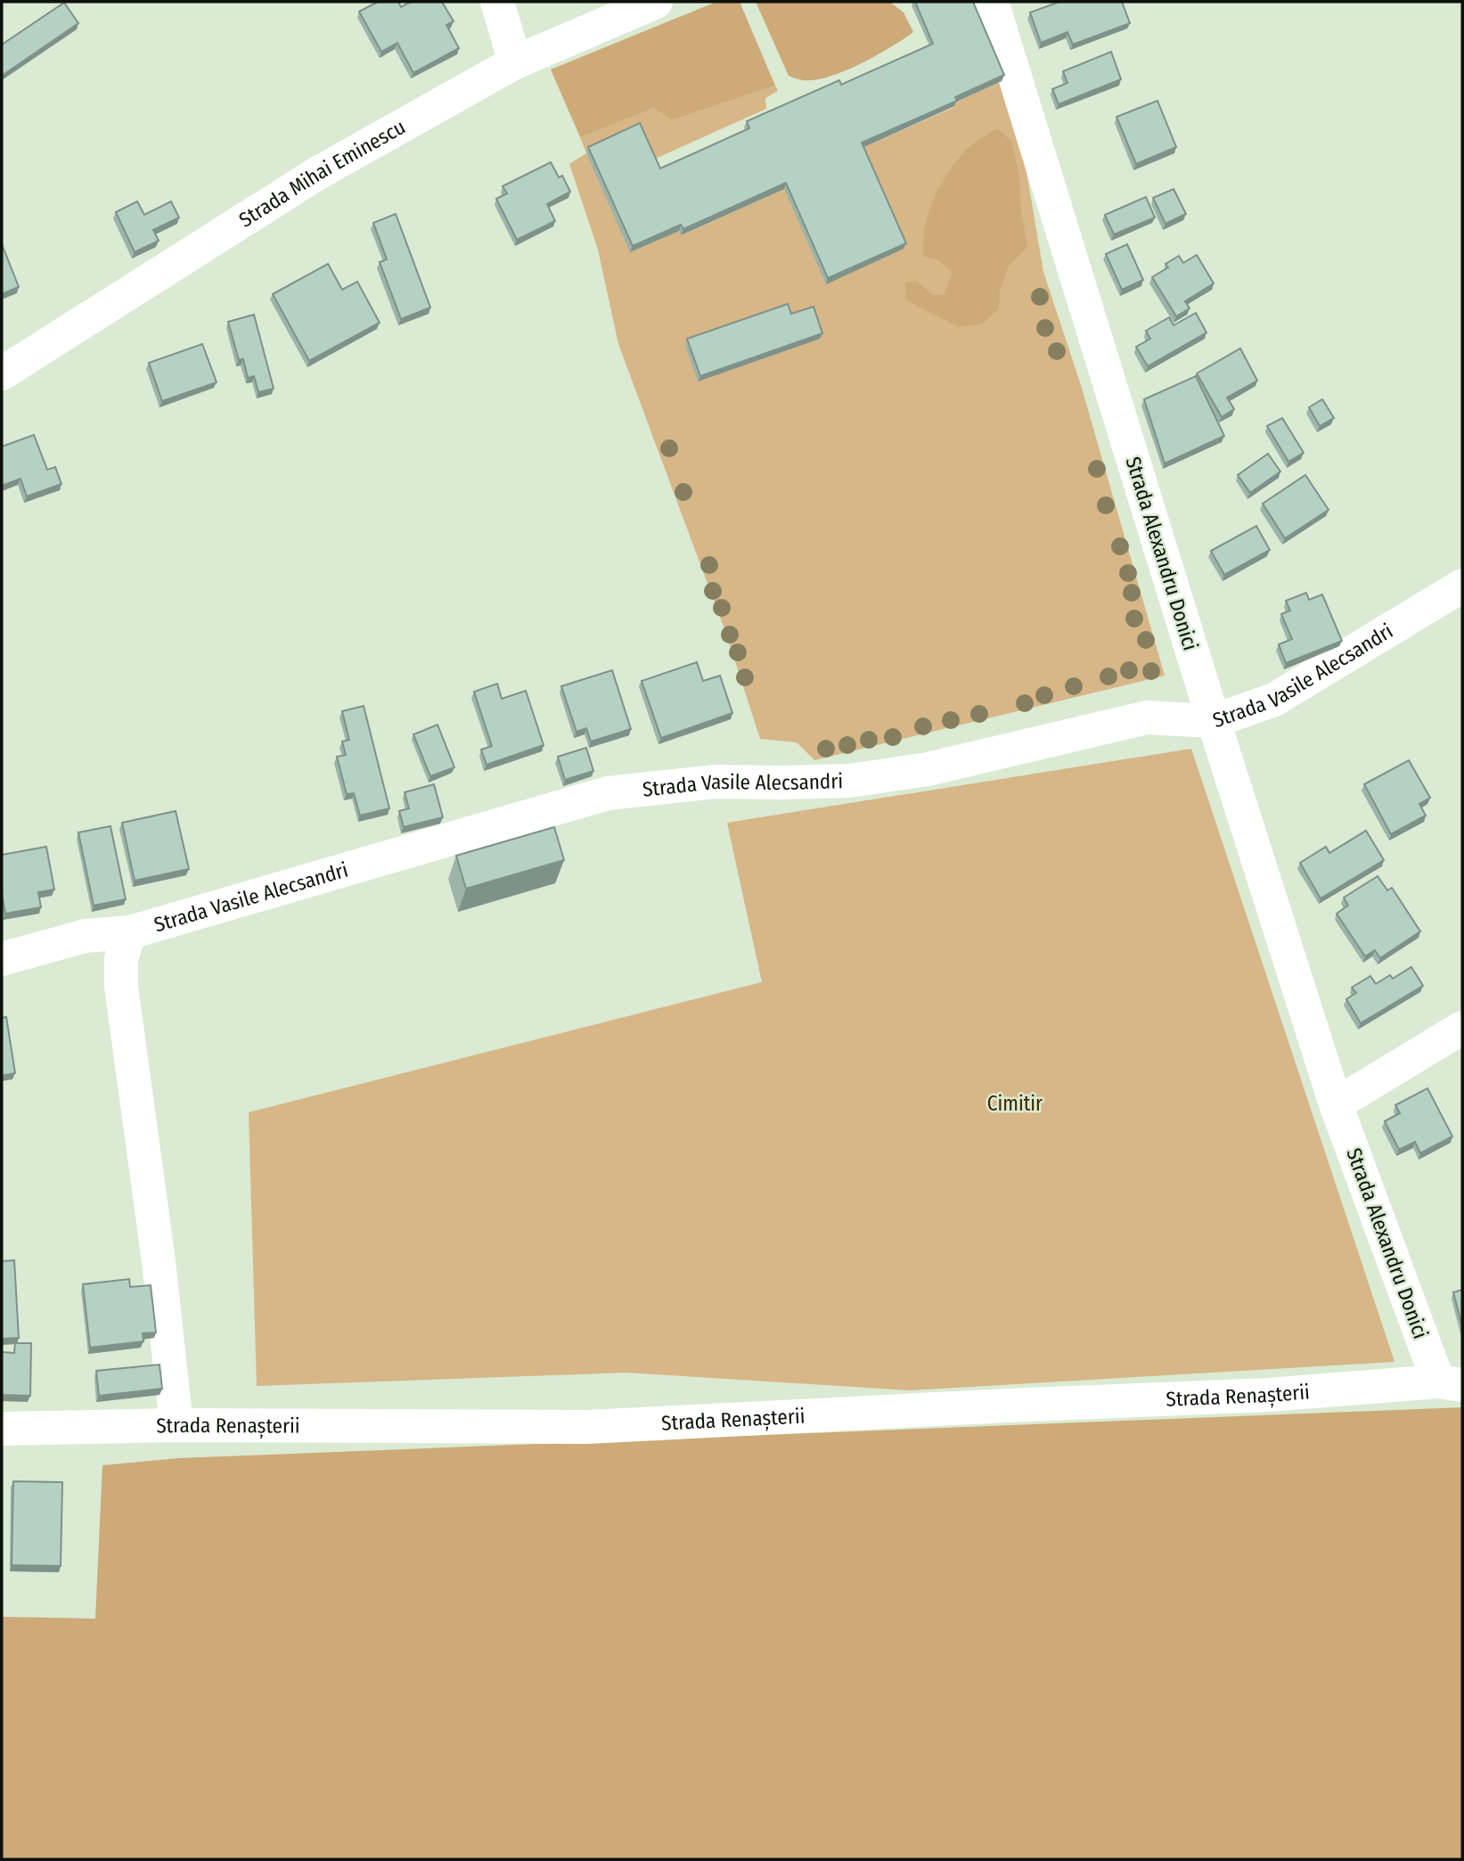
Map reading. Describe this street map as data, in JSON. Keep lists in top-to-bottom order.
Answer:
{
  "streets": {
    "street": [
      "Strada Mihai Eminescu",
      "Strada Alexandru Donici",
      "Strada Vasile Alecsandri",
      "Strada Renașterii"
    ]
  },
  "crossings": [
    ["Strada Alexandru Donici", "Strada Vasile Alecsandri"],
    ["Strada Alexandru Donici", "Strada Renașterii"]
  ],
  "parks": ["Cimitir"]
}
